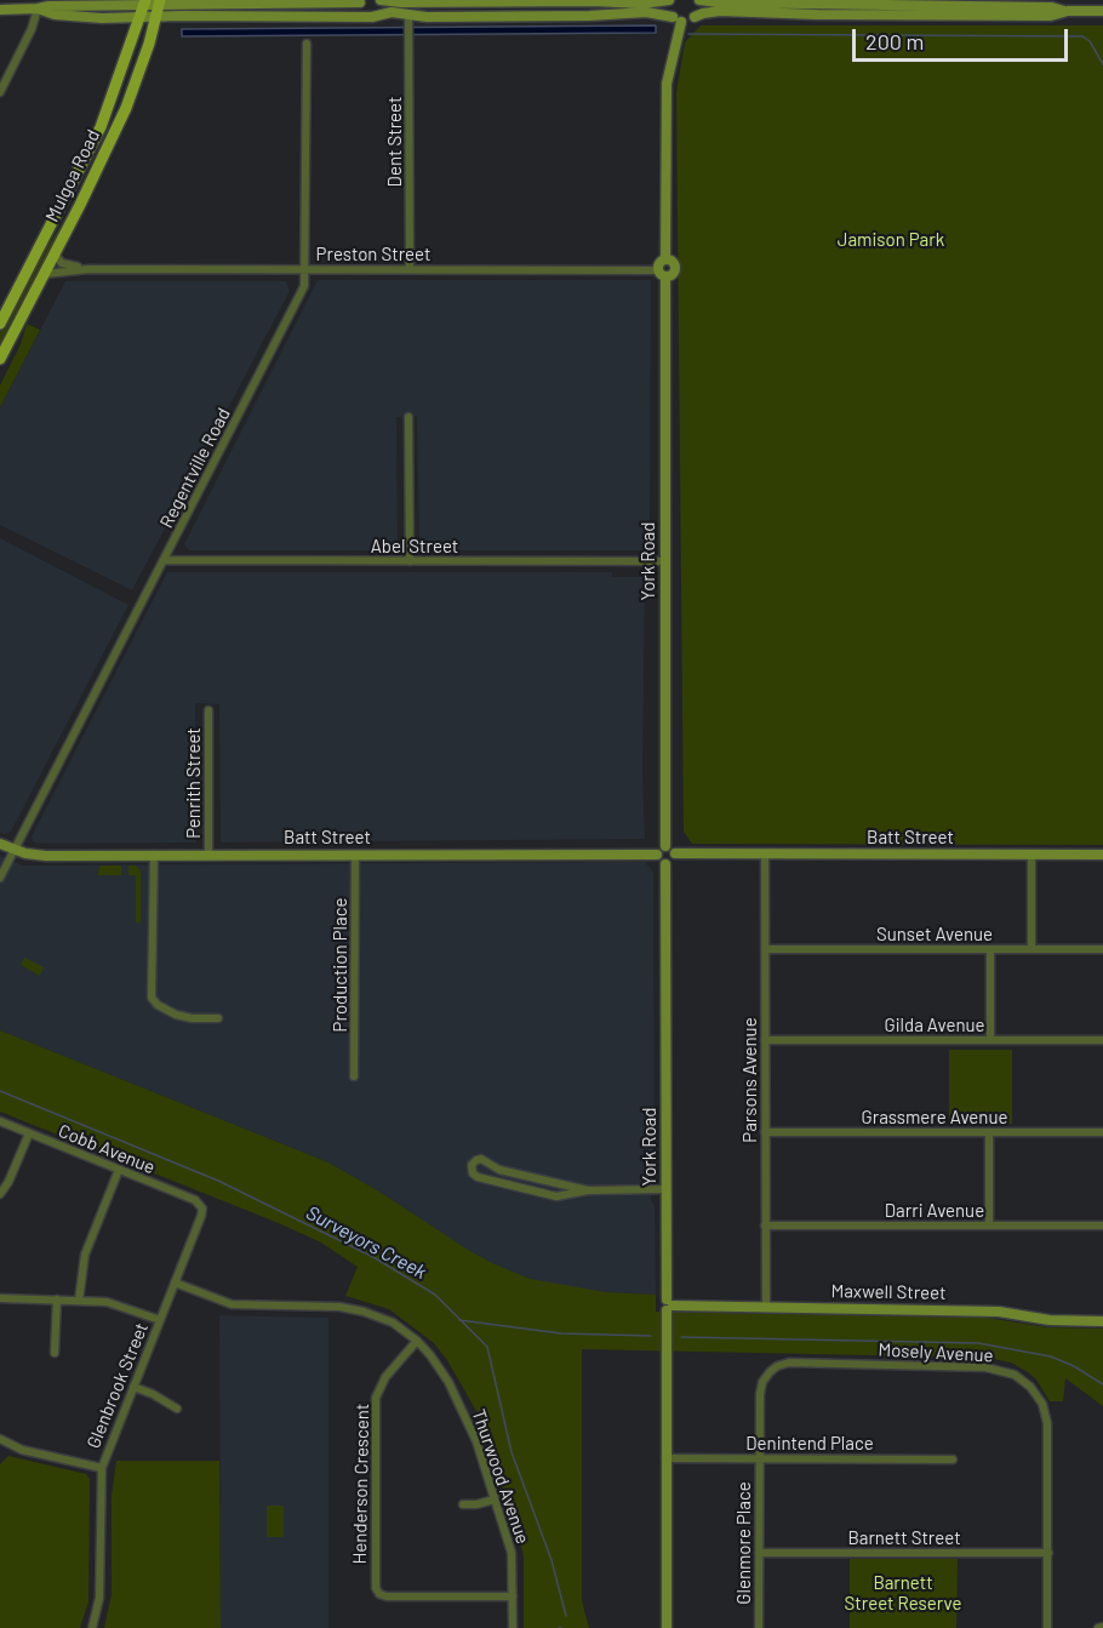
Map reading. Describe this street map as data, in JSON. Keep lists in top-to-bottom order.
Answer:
{
  "streets": {
    "main road": ["Mulgoa Road"],
    "street": [
      "Dent Street",
      "Preston Street",
      "Regentville Road",
      "Abel Street",
      "York Road",
      "Penrith Street",
      "Batt Street",
      "Sunset Avenue",
      "Production Place",
      "Gilda Avenue",
      "Parsons Avenue",
      "Grassmere Avenue",
      "Cobb Avenue",
      "Darri Avenue",
      "Maxwell Street",
      "Mosely Avenue",
      "Glenbrook Street",
      "Denintend Place",
      "Thurwood Avenue",
      "Henderson Crescent",
      "Barnett Street",
      "Glenmore Place"
    ]
  },
  "crossings": [
    ["Dent Street", "Preston Street"],
    ["Mulgoa Road", "Preston Street"],
    ["Preston Street", "Regentville Road"],
    ["Preston Street", "York Road"],
    ["Regentville Road", "Abel Street"],
    ["Regentville Road", "Batt Street"],
    ["Abel Street", "York Road"],
    ["York Road", "Batt Street"],
    ["York Road", "Maxwell Street"],
    ["York Road", "Denintend Place"],
    ["Penrith Street", "Batt Street"],
    ["Batt Street", "Production Place"],
    ["Batt Street", "Parsons Avenue"],
    ["Sunset Avenue", "Parsons Avenue"],
    ["Gilda Avenue", "Parsons Avenue"],
    ["Parsons Avenue", "Grassmere Avenue"],
    ["Parsons Avenue", "Darri Avenue"],
    ["Parsons Avenue", "Maxwell Street"],
    ["Cobb Avenue", "Glenbrook Street"],
    ["Mosely Avenue", "Denintend Place"],
    ["Mosely Avenue", "Barnett Street"],
    ["Mosely Avenue", "Glenmore Place"],
    ["Glenbrook Street", "Thurwood Avenue"],
    ["Denintend Place", "Glenmore Place"],
    ["Thurwood Avenue", "Henderson Crescent"],
    ["Barnett Street", "Glenmore Place"]
  ],
  "water": ["Surveyors Creek"],
  "parks": ["Jamison Park", "Barnett Street Reserve"],
  "scale_bar": "200 m"
}
